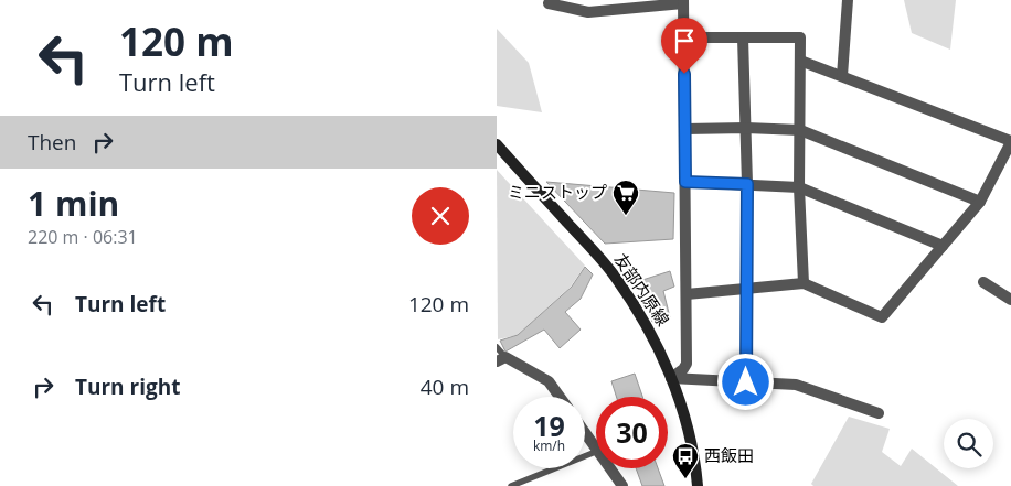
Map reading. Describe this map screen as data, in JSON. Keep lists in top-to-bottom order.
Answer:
{
  "streets": {
    "main road": ["友部内原線"]
  },
  "places": {
    "supermarket": ["ミニストップ"],
    "bus stop": ["西飯田"]
  },
  "page": {
    "turn": ["120 m", "Turn left"],
    "then": "Then",
    "heading": ["1 min", "220 m · 06:31"],
    "list": [
      {
        "name": "Turn left",
        "value": "120 m"
      },
      {
        "name": "Turn right",
        "value": "40 m"
      }
    ],
    "speed": "19 km/h",
    "limit": "30"
  }
}
